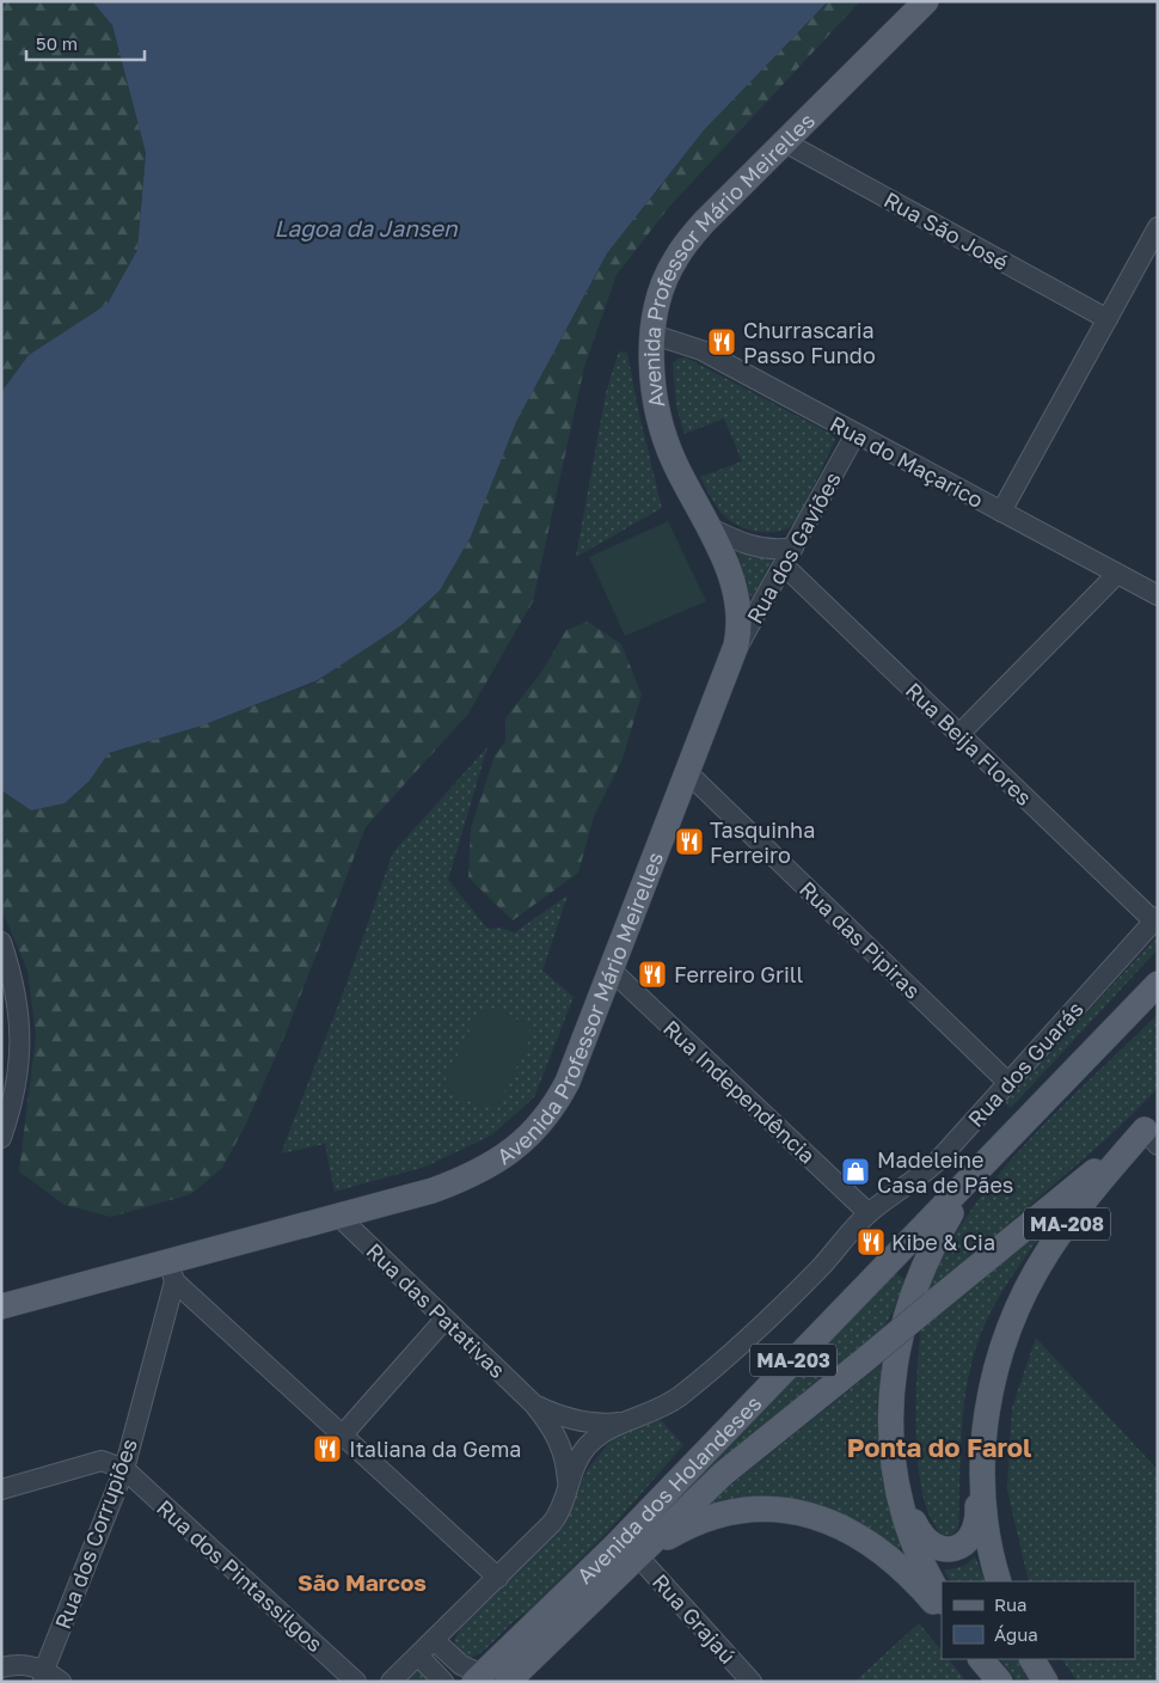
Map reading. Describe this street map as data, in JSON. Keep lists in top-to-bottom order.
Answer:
{
  "streets": {
    "main road": [
      "Avenida Professor Mário Meirelles",
      "MA-208",
      "MA-203",
      "Avenida dos Holandeses"
    ],
    "street": [
      "Rua São José",
      "Rua do Maçarico",
      "Rua dos Gaviões",
      "Rua Beija Flores",
      "Rua das Pipiras",
      "Rua dos Guarás",
      "Rua Independência",
      "Rua das Patativas",
      "Rua dos Corrupiões",
      "Rua dos Pintassilgos",
      "Rua Grajaú"
    ]
  },
  "crossings": [
    ["Rua São José", "Avenida Professor Mário Meirelles"],
    ["Avenida Professor Mário Meirelles", "Rua do Maçarico"],
    ["Avenida Professor Mário Meirelles", "Rua dos Gaviões"],
    ["Avenida Professor Mário Meirelles", "Rua das Pipiras"],
    ["Avenida Professor Mário Meirelles", "Rua Independência"],
    ["Avenida Professor Mário Meirelles", "Rua das Patativas"],
    ["Avenida Professor Mário Meirelles", "Rua dos Corrupiões"],
    ["Rua do Maçarico", "Rua dos Gaviões"],
    ["Rua dos Gaviões", "Rua Beija Flores"],
    ["Rua Beija Flores", "Rua dos Guarás"],
    ["Rua das Pipiras", "Rua dos Guarás"],
    ["Rua dos Guarás", "Rua Independência"],
    ["Rua dos Guarás", "Rua das Patativas"],
    ["MA-208", "Avenida dos Holandeses"],
    ["Avenida dos Holandeses", "Rua Grajaú"],
    ["Rua dos Corrupiões", "Rua dos Pintassilgos"]
  ],
  "districts": ["Ponta do Farol", "São Marcos"],
  "water": ["Lagoa da Jansen"],
  "places": {
    "restaurant": [
      "Churrascaria Passo Fundo",
      "Tasquinha Ferreiro",
      "Ferreiro Grill",
      "Kibe & Cia",
      "Italiana da Gema"
    ],
    "shop": ["Madeleine Casa de Pães"]
  },
  "legend": ["Rua", "Água"],
  "scale_bar": "50 m"
}
